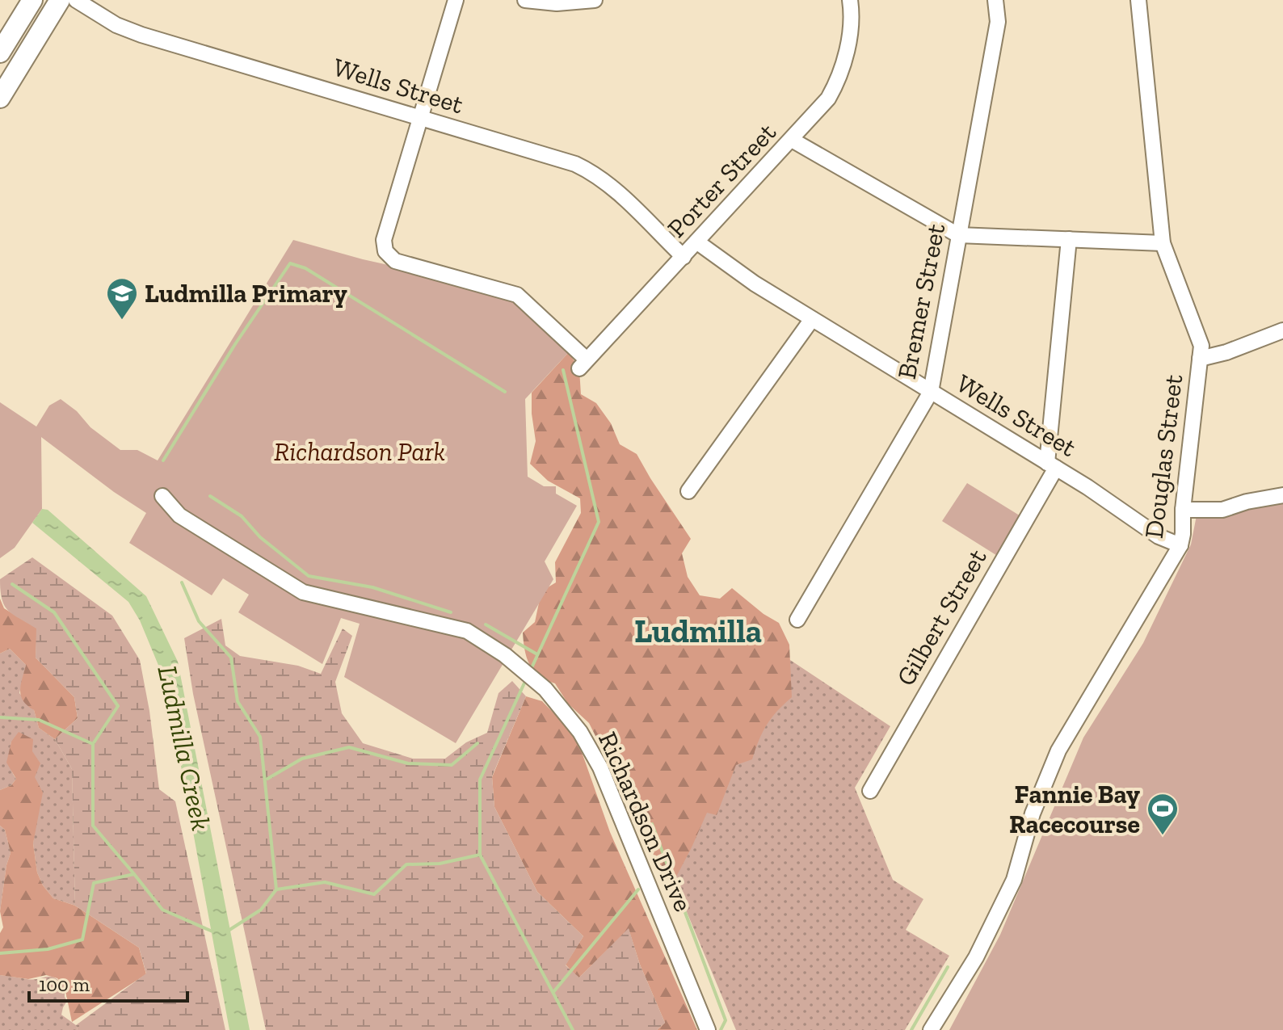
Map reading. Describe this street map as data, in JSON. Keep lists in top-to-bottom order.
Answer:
{
  "streets": {
    "street": [
      "Wells Street",
      "Porter Street",
      "Bremer Street",
      "Douglas Street",
      "Gilbert Street",
      "Richardson Drive"
    ]
  },
  "crossings": [
    ["Wells Street", "Porter Street"],
    ["Wells Street", "Bremer Street"],
    ["Wells Street", "Douglas Street"],
    ["Wells Street", "Gilbert Street"]
  ],
  "districts": ["Ludmilla"],
  "water": ["Ludmilla Creek"],
  "parks": ["Richardson Park"],
  "places": {
    "school or university": ["Ludmilla Primary"],
    "sports": ["Fannie Bay Racecourse"]
  },
  "scale_bar": "100 m"
}
